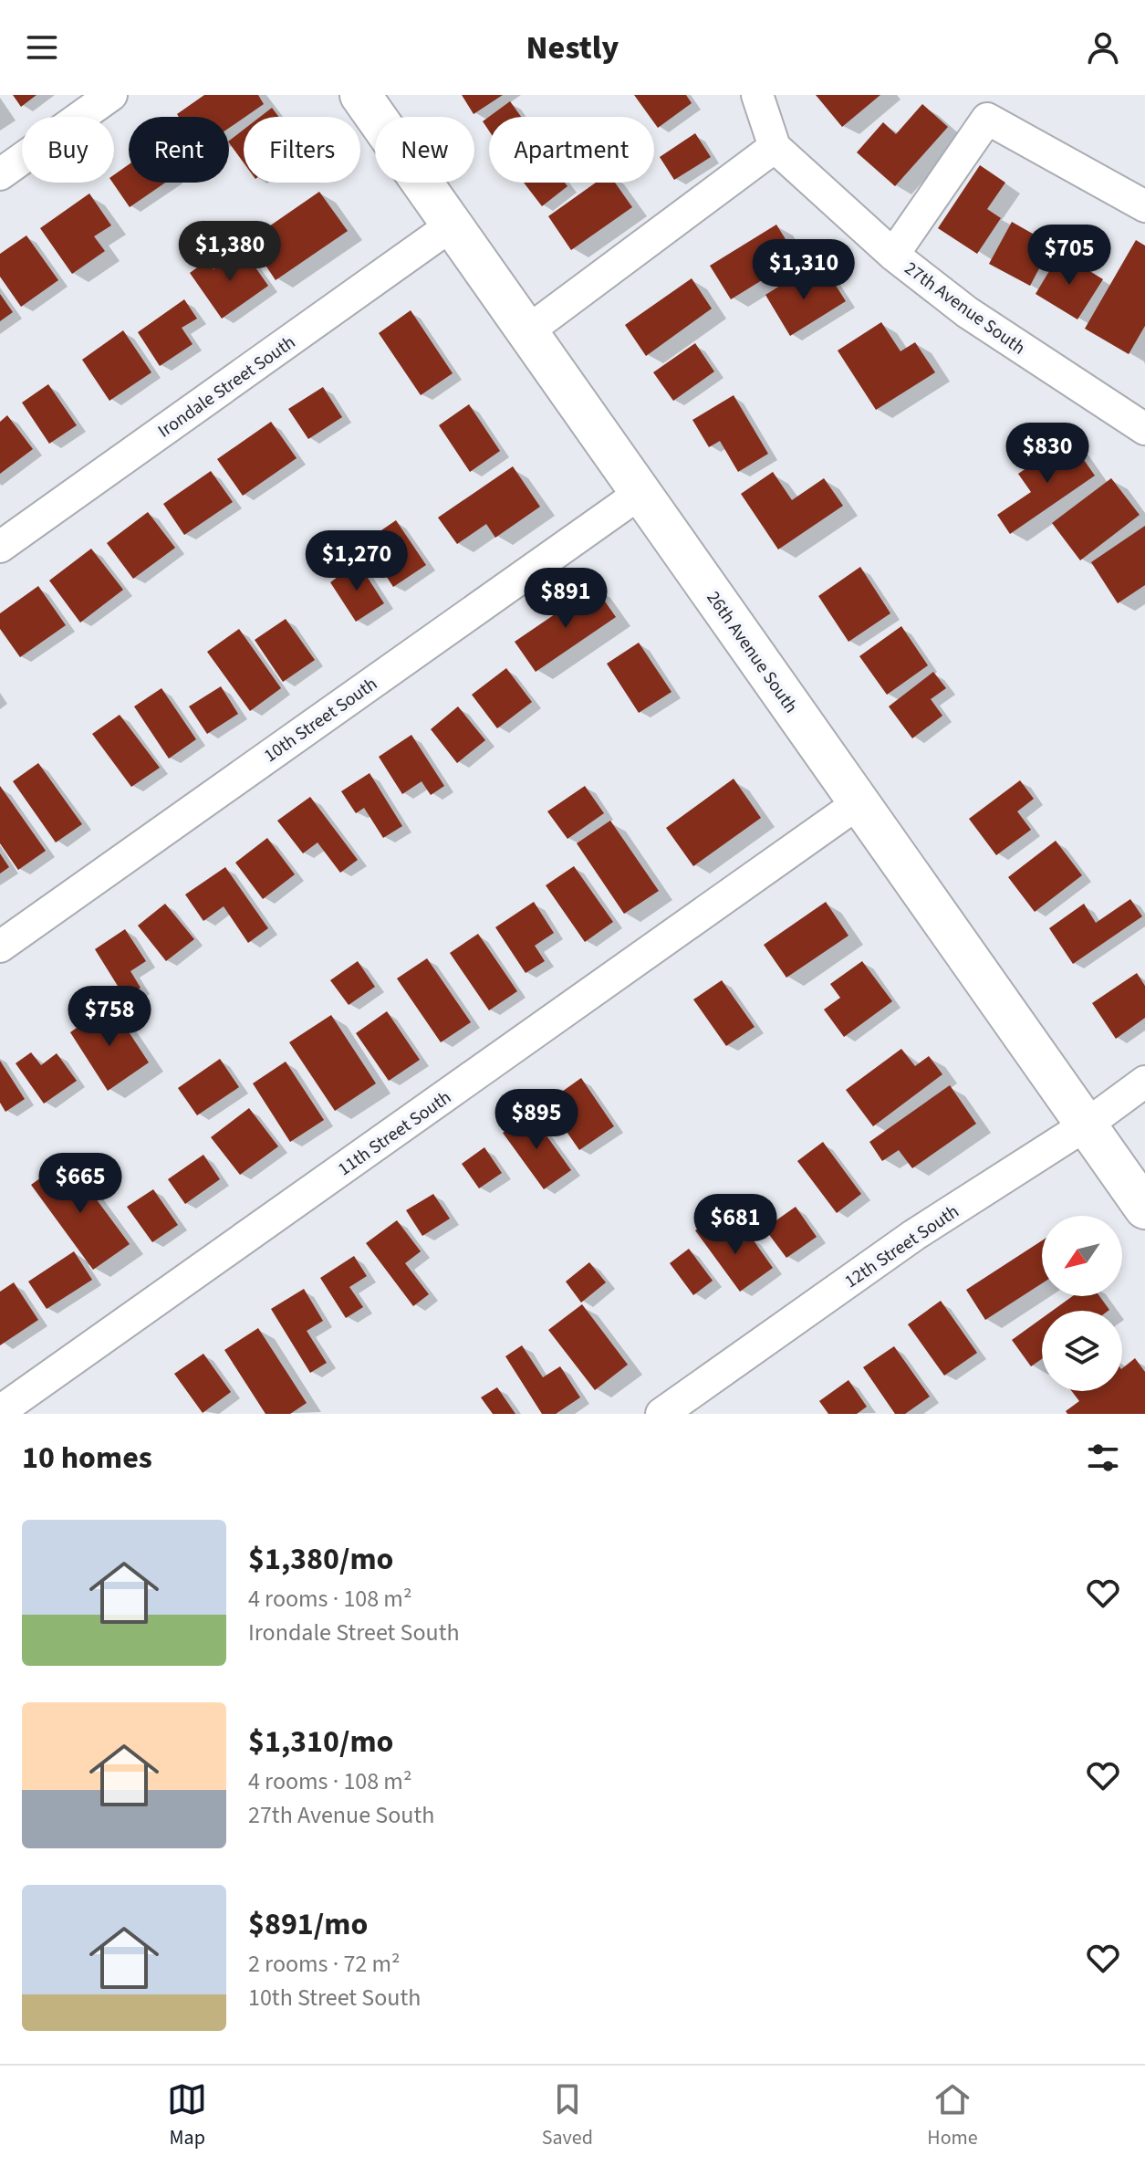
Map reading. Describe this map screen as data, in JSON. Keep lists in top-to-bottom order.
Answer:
{
  "streets": {
    "street": [
      "27th Avenue South",
      "Irondale Street South",
      "26th Avenue South",
      "10th Street South",
      "11th Street South",
      "12th Street South"
    ]
  },
  "crossings": [
    ["Irondale Street South", "26th Avenue South"],
    ["26th Avenue South", "10th Street South"],
    ["26th Avenue South", "11th Street South"],
    ["26th Avenue South", "12th Street South"]
  ],
  "north": "bottom left",
  "page": {
    "header": "Nestly",
    "chip": [
      "Buy",
      "Rent",
      "Filters",
      "New",
      "Apartment"
    ],
    "price": [
      "$1,380",
      "$705",
      "$1,310",
      "$830",
      "$1,270",
      "$891",
      "$758",
      "$895",
      "$665",
      "$681"
    ],
    "heading": "10 homes",
    "list": [
      {
        "name": "$1,380/mo",
        "note": "4 rooms · 108 m² · Irondale Street South"
      },
      {
        "name": "$1,310/mo",
        "note": "4 rooms · 108 m² · 27th Avenue South"
      },
      {
        "name": "$891/mo",
        "note": "2 rooms · 72 m² · 10th Street South"
      }
    ],
    "tabs": ["Map", "Saved", "Home"]
  }
}
